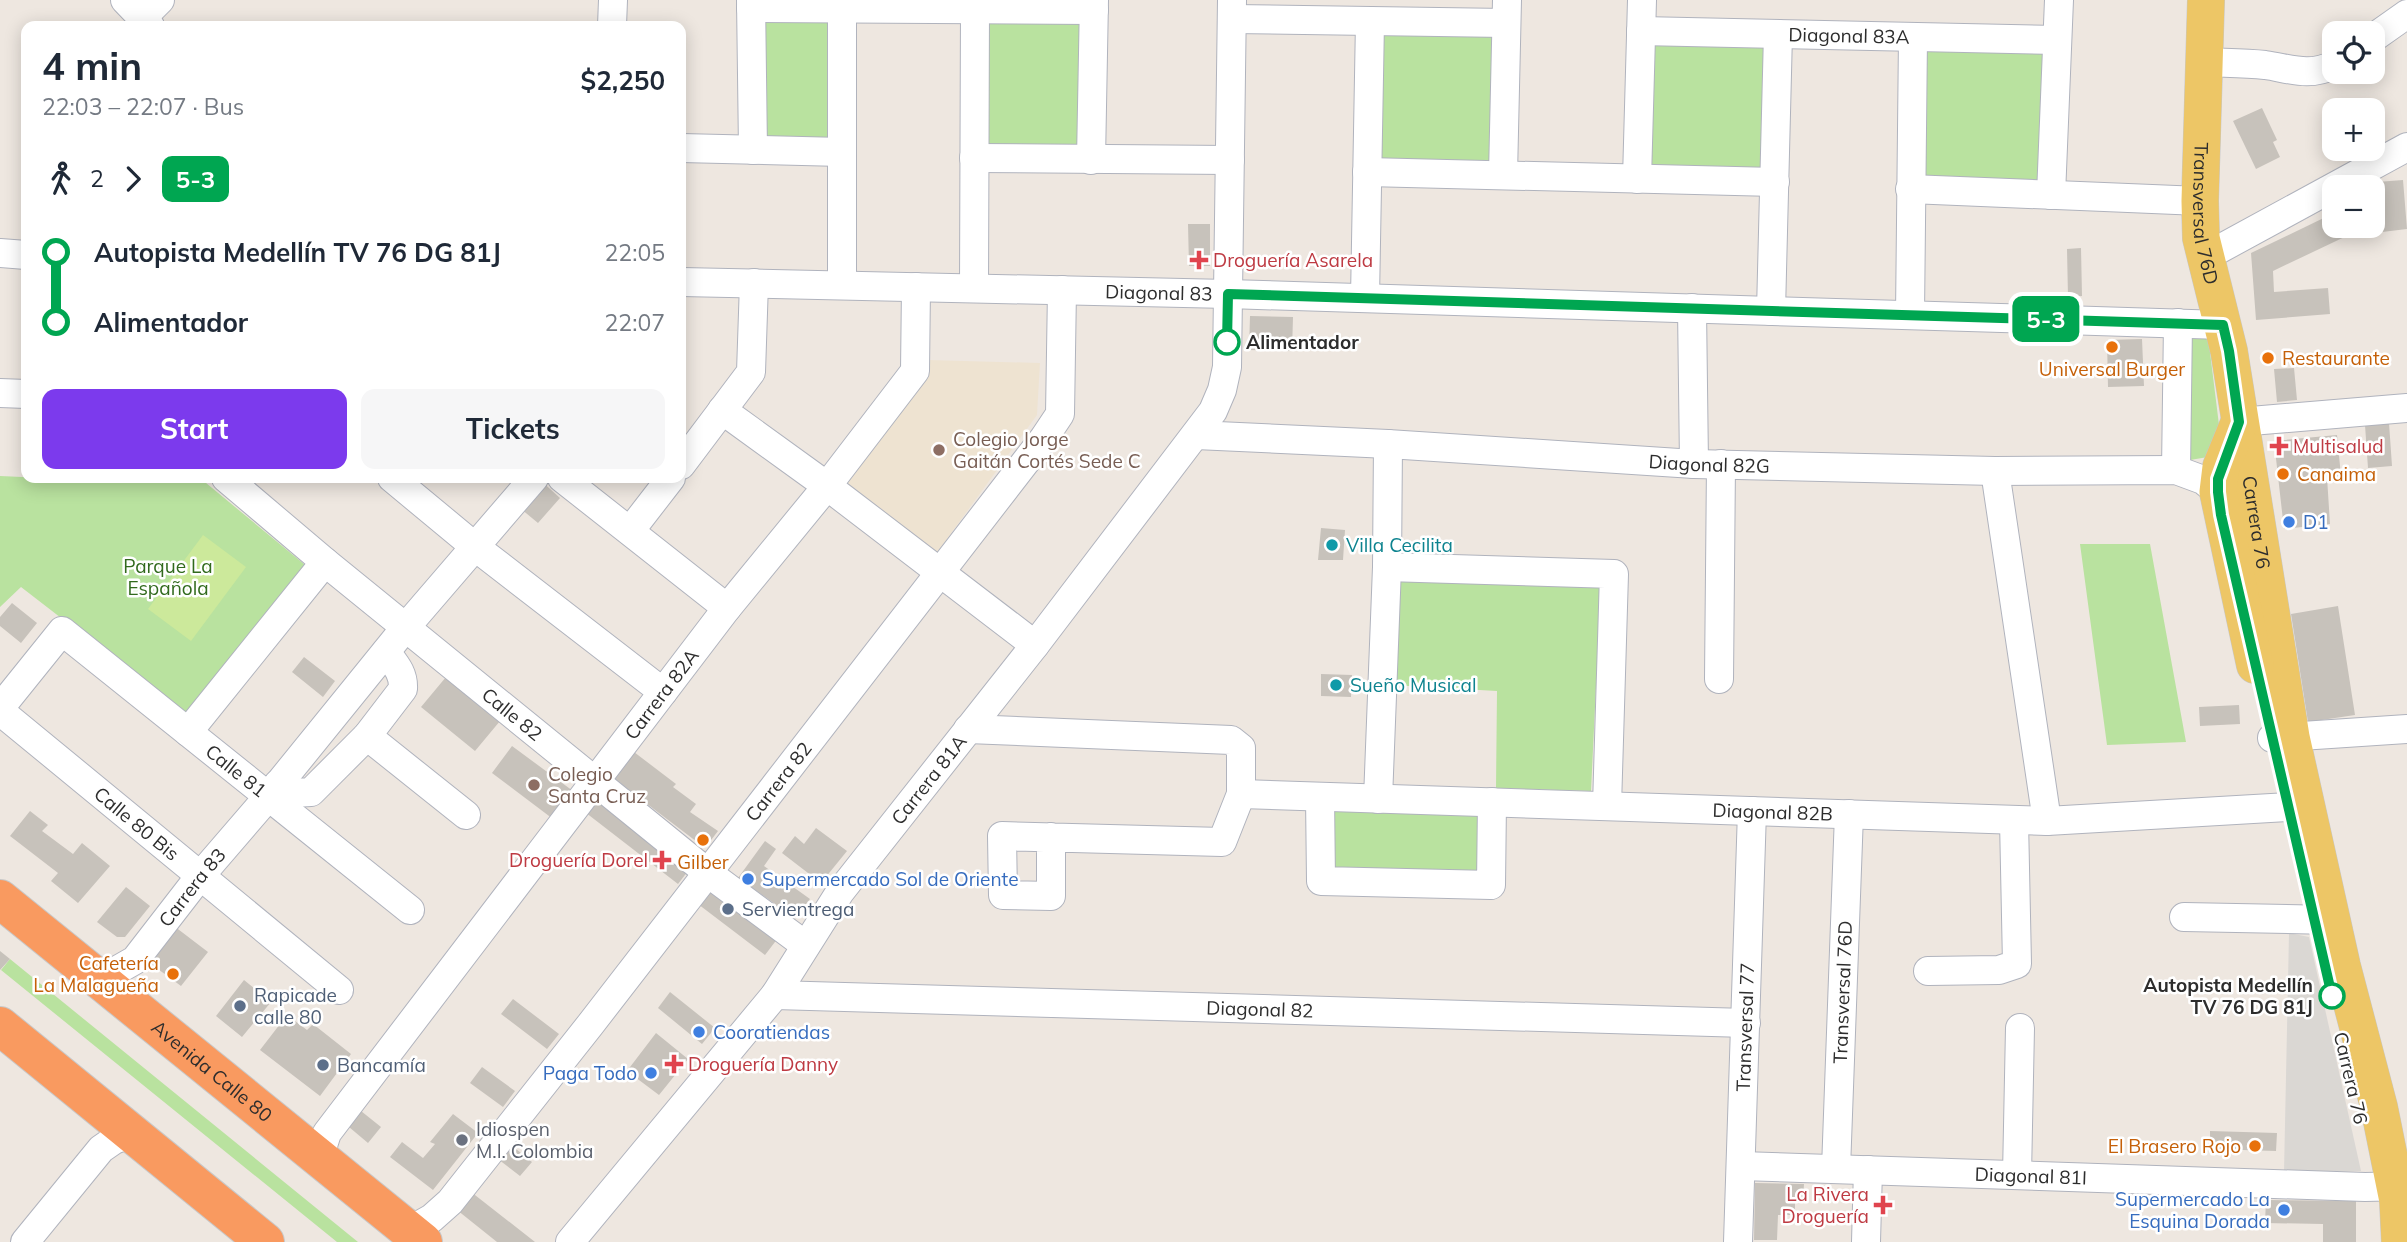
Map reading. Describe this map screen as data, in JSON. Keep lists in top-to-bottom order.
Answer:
{
  "streets": {
    "highway": ["Avenida Calle 80"],
    "main road": ["Transversal 76D", "Carrera 76"],
    "street": [
      "Diagonal 83A",
      "Diagonal 83",
      "Diagonal 82G",
      "Carrera 82A",
      "Calle 82",
      "Calle 81",
      "Carrera 81A",
      "Carrera 82",
      "Diagonal 82B",
      "Calle 80 Bis",
      "Carrera 83",
      "Diagonal 82",
      "Transversal 77",
      "Diagonal 81I"
    ]
  },
  "crossings": [
    ["Transversal 76D", "Diagonal 83"],
    ["Transversal 76D", "Carrera 76"],
    ["Transversal 76D", "Diagonal 82B"],
    ["Transversal 76D", "Diagonal 81I"],
    ["Diagonal 83", "Carrera 82A"],
    ["Diagonal 83", "Carrera 81A"],
    ["Diagonal 83", "Carrera 82"],
    ["Diagonal 82G", "Carrera 76"],
    ["Diagonal 82G", "Carrera 81A"],
    ["Carrera 76", "Diagonal 82B"],
    ["Carrera 76", "Diagonal 81I"],
    ["Carrera 82A", "Calle 82"],
    ["Carrera 82A", "Avenida Calle 80"],
    ["Calle 82", "Carrera 81A"],
    ["Calle 82", "Carrera 82"],
    ["Calle 82", "Carrera 83"],
    ["Calle 81", "Calle 80 Bis"],
    ["Calle 81", "Carrera 83"],
    ["Carrera 81A", "Diagonal 82"],
    ["Carrera 82", "Avenida Calle 80"],
    ["Diagonal 82B", "Transversal 77"],
    ["Calle 80 Bis", "Carrera 83"],
    ["Carrera 83", "Avenida Calle 80"],
    ["Diagonal 82", "Transversal 77"],
    ["Transversal 77", "Diagonal 81I"]
  ],
  "parks": ["Parque La Española"],
  "places": {
    "health": [
      "Droguería Asarela",
      "Multisalud",
      "Droguería Dorel",
      "Droguería Danny",
      "La Rivera Droguería"
    ],
    "other": [
      "Alimentador",
      "Universal Burger",
      "Restaurante",
      "Colegio Jorge Gaitán Cortés Sede C",
      "Canaima",
      "D1",
      "Villa Cecilita",
      "Sueño Musical",
      "Colegio Santa Cruz",
      "Gilber",
      "Supermercado Sol de Oriente",
      "Servientrega",
      "Cafetería La Malagueña",
      "Autopista Medellín TV 76 DG 81J",
      "Rapicade calle 80",
      "Cooratiendas",
      "Bancamía",
      "Paga Todo",
      "Idiospen M.I. Colombia",
      "El Brasero Rojo",
      "Supermercado La Esquina Dorada"
    ]
  },
  "lines": ["bus line 5-3"],
  "page": {
    "on_map": "5-3",
    "map_buttons": ["+", "−"],
    "heading": ["4 min", "22:03 – 22:07 · Bus", "$2,250"],
    "legs": ["2", "5-3"],
    "list": [
      {
        "name": "Autopista Medellín TV 76 DG 81J",
        "value": "22:05"
      },
      {
        "name": "Alimentador",
        "value": "22:07"
      }
    ],
    "buttons": ["Start", "Tickets"]
  }
}
